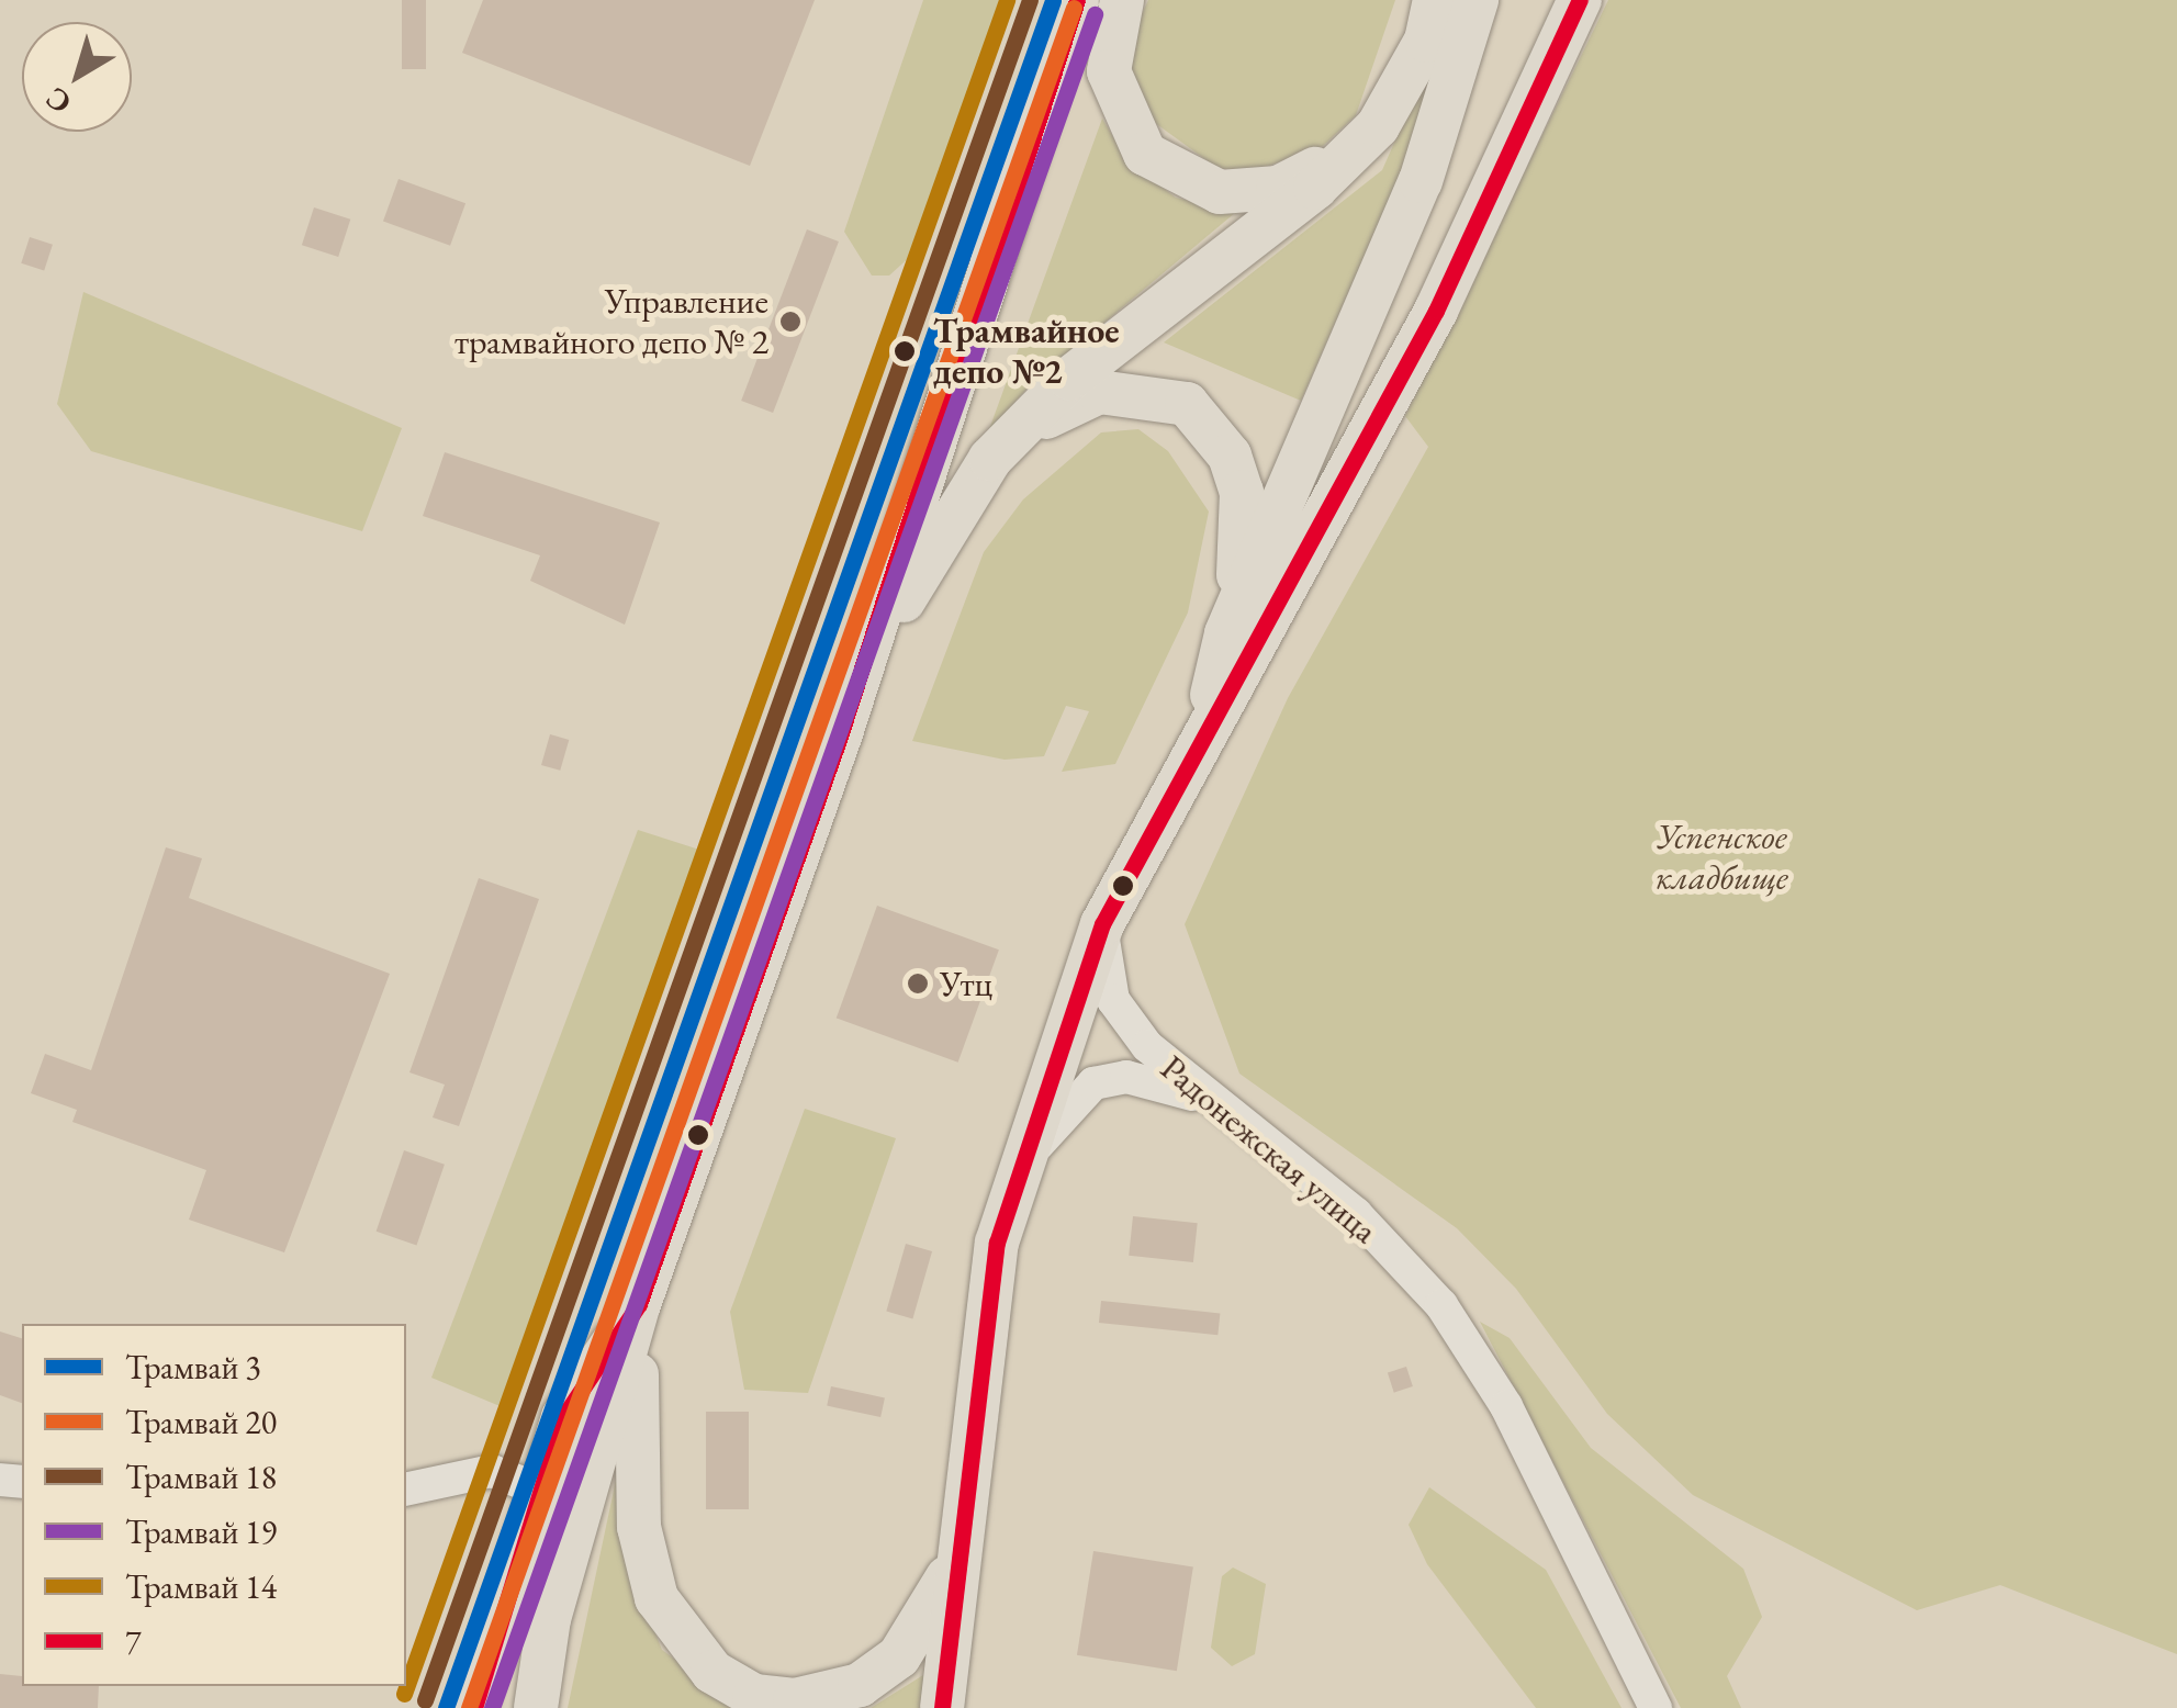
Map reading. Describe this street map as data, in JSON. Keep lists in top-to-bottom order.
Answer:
{
  "streets": {
    "street": ["Радонежская улица"]
  },
  "parks": ["Успенское кладбище"],
  "places": ["Управление трамвайного депо № 2", "Трамвайное депо №2", "Утц"],
  "lines": [
    "tram line 3",
    "tram line 18",
    "tram line 14",
    "transit line 7",
    "tram line 20",
    "tram line 19"
  ],
  "legend": [
    "Трамвай 3",
    "Трамвай 20",
    "Трамвай 18",
    "Трамвай 19",
    "Трамвай 14",
    "7"
  ],
  "north": "bottom left"
}
